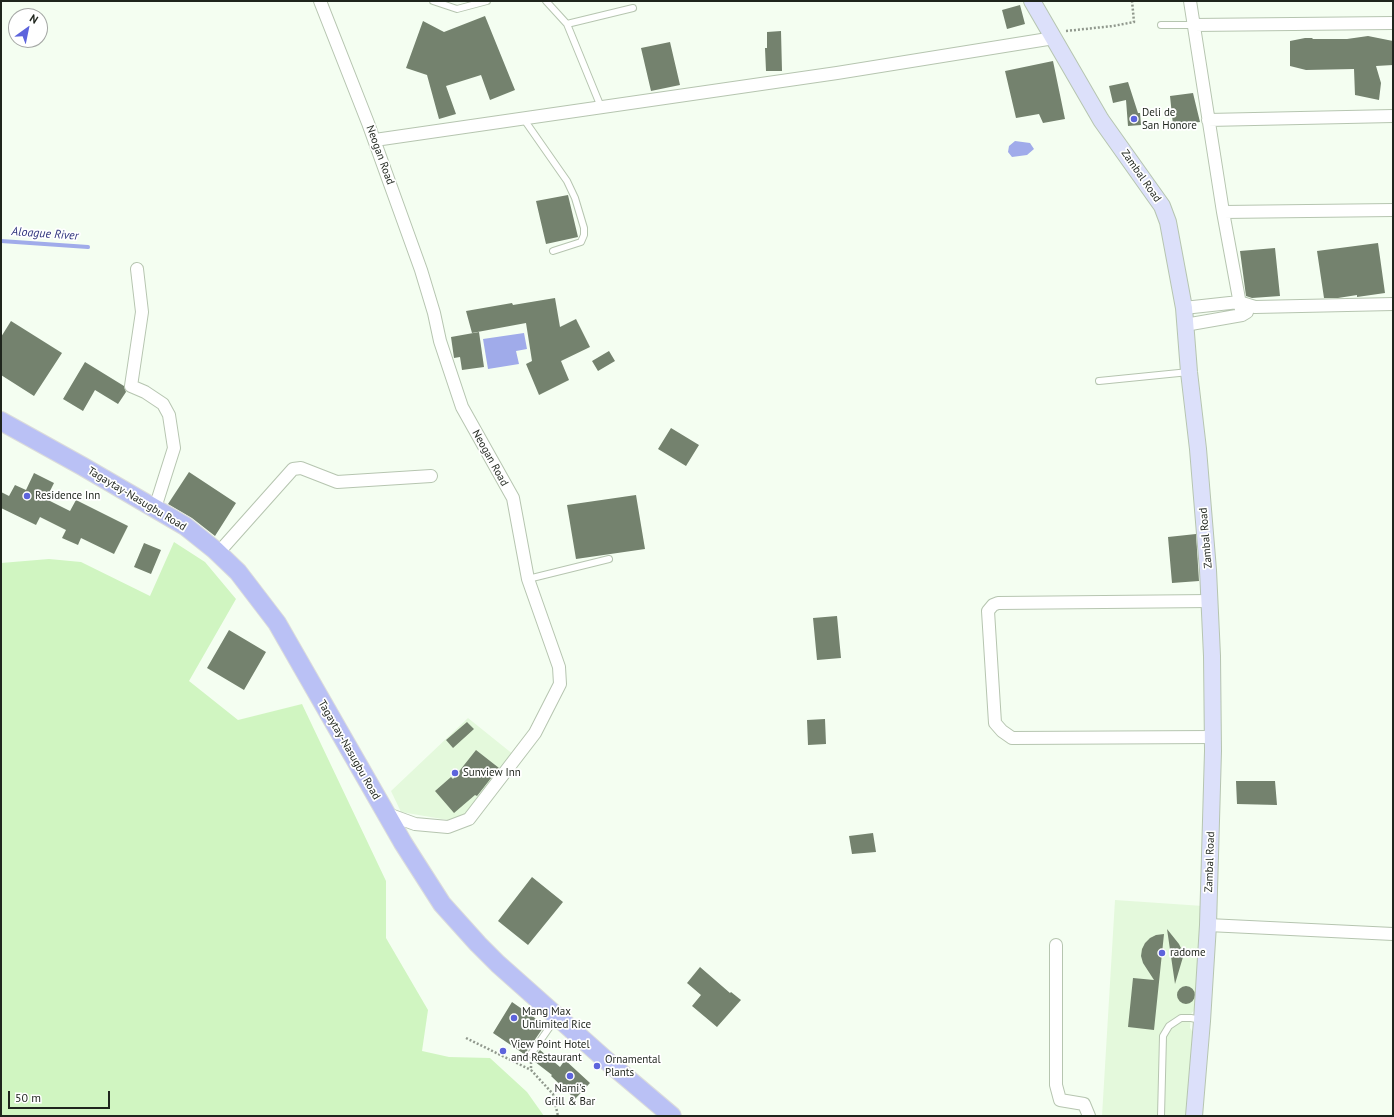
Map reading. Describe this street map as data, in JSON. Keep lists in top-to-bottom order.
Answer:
{
  "streets": {
    "main road": ["Tagaytay-Nasugbu Road"],
    "street": ["Neogan Road", "Zambal Road"]
  },
  "crossings": [
    ["Neogan Road", "Tagaytay-Nasugbu Road"]
  ],
  "water": ["Aloague River"],
  "places": [
    "Deli de San Honore",
    "Residence Inn",
    "Sunview Inn",
    "radome",
    "Mang Max Unlimited Rice",
    "View Point Hotel and Restaurant",
    "Ornamental Plants",
    "Nami's Grill & Bar"
  ],
  "scale_bar": "50 m",
  "north": "top right"
}
